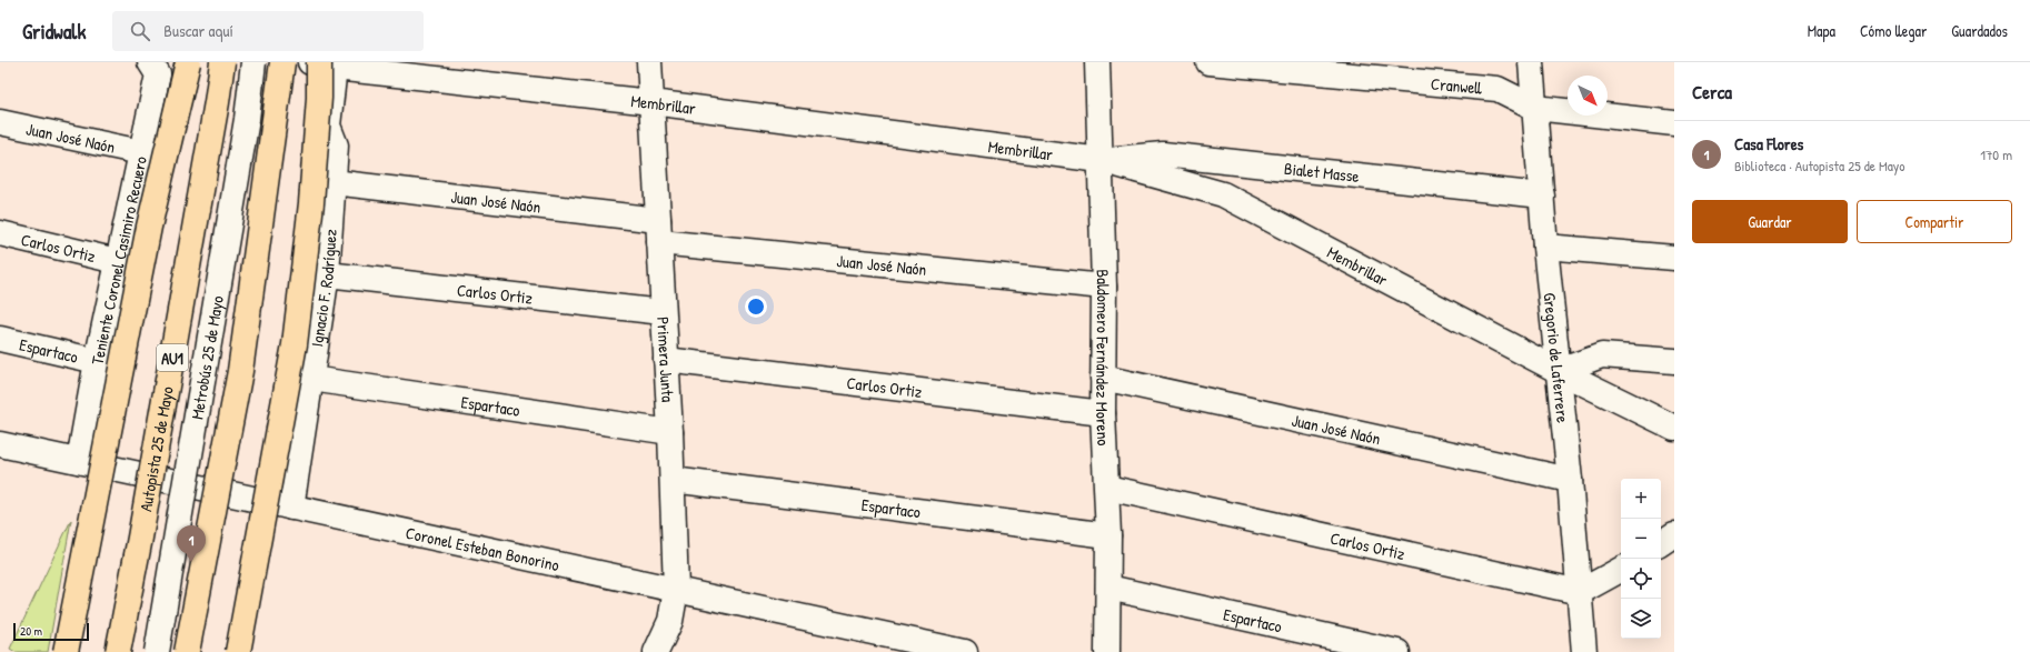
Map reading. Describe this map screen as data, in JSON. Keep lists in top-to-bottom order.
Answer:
{
  "streets": {
    "highway": ["AU1", "Autopista 25 de Mayo"],
    "street": [
      "Cranwell",
      "Membrillar",
      "Juan José Naón",
      "Bialet Masse",
      "Carlos Ortiz",
      "Teniente Coronel Casimiro Recuero",
      "Ignacio F. Rodríguez",
      "Espartaco",
      "Metrobús 25 de Mayo",
      "Baldomero Fernández Moreno",
      "Gregorio de Laferrere",
      "Primera Junta",
      "Coronel Esteban Bonorino"
    ]
  },
  "crossings": [
    ["Cranwell", "Gregorio de Laferrere"],
    ["Membrillar", "Bialet Masse"],
    ["Membrillar", "Ignacio F. Rodríguez"],
    ["Membrillar", "Baldomero Fernández Moreno"],
    ["Membrillar", "Gregorio de Laferrere"],
    ["Membrillar", "Primera Junta"],
    ["Juan José Naón", "Teniente Coronel Casimiro Recuero"],
    ["Juan José Naón", "Ignacio F. Rodríguez"],
    ["Juan José Naón", "Baldomero Fernández Moreno"],
    ["Juan José Naón", "Gregorio de Laferrere"],
    ["Juan José Naón", "Primera Junta"],
    ["Bialet Masse", "Baldomero Fernández Moreno"],
    ["Bialet Masse", "Gregorio de Laferrere"],
    ["Carlos Ortiz", "Teniente Coronel Casimiro Recuero"],
    ["Carlos Ortiz", "Ignacio F. Rodríguez"],
    ["Carlos Ortiz", "Baldomero Fernández Moreno"],
    ["Carlos Ortiz", "Gregorio de Laferrere"],
    ["Carlos Ortiz", "Primera Junta"],
    ["Teniente Coronel Casimiro Recuero", "Espartaco"],
    ["Teniente Coronel Casimiro Recuero", "Coronel Esteban Bonorino"],
    ["Ignacio F. Rodríguez", "Espartaco"],
    ["Ignacio F. Rodríguez", "Coronel Esteban Bonorino"],
    ["Espartaco", "Baldomero Fernández Moreno"],
    ["Espartaco", "Primera Junta"],
    ["Primera Junta", "Coronel Esteban Bonorino"]
  ],
  "scale_bar": "20 m",
  "north": "bottom right",
  "page": {
    "header": "Gridwalk",
    "search": "Buscar aquí",
    "nav": ["Mapa", "Cómo llegar", "Guardados"],
    "heading": "Cerca",
    "list": [
      {
        "mark": "1",
        "name": "Casa Flores",
        "note": "Biblioteca · Autopista 25 de Mayo",
        "value": "170 m"
      }
    ],
    "buttons": ["Guardar", "Compartir"],
    "map_buttons": ["+", "−"],
    "pins": "1",
    "scale": "20 m"
  }
}
